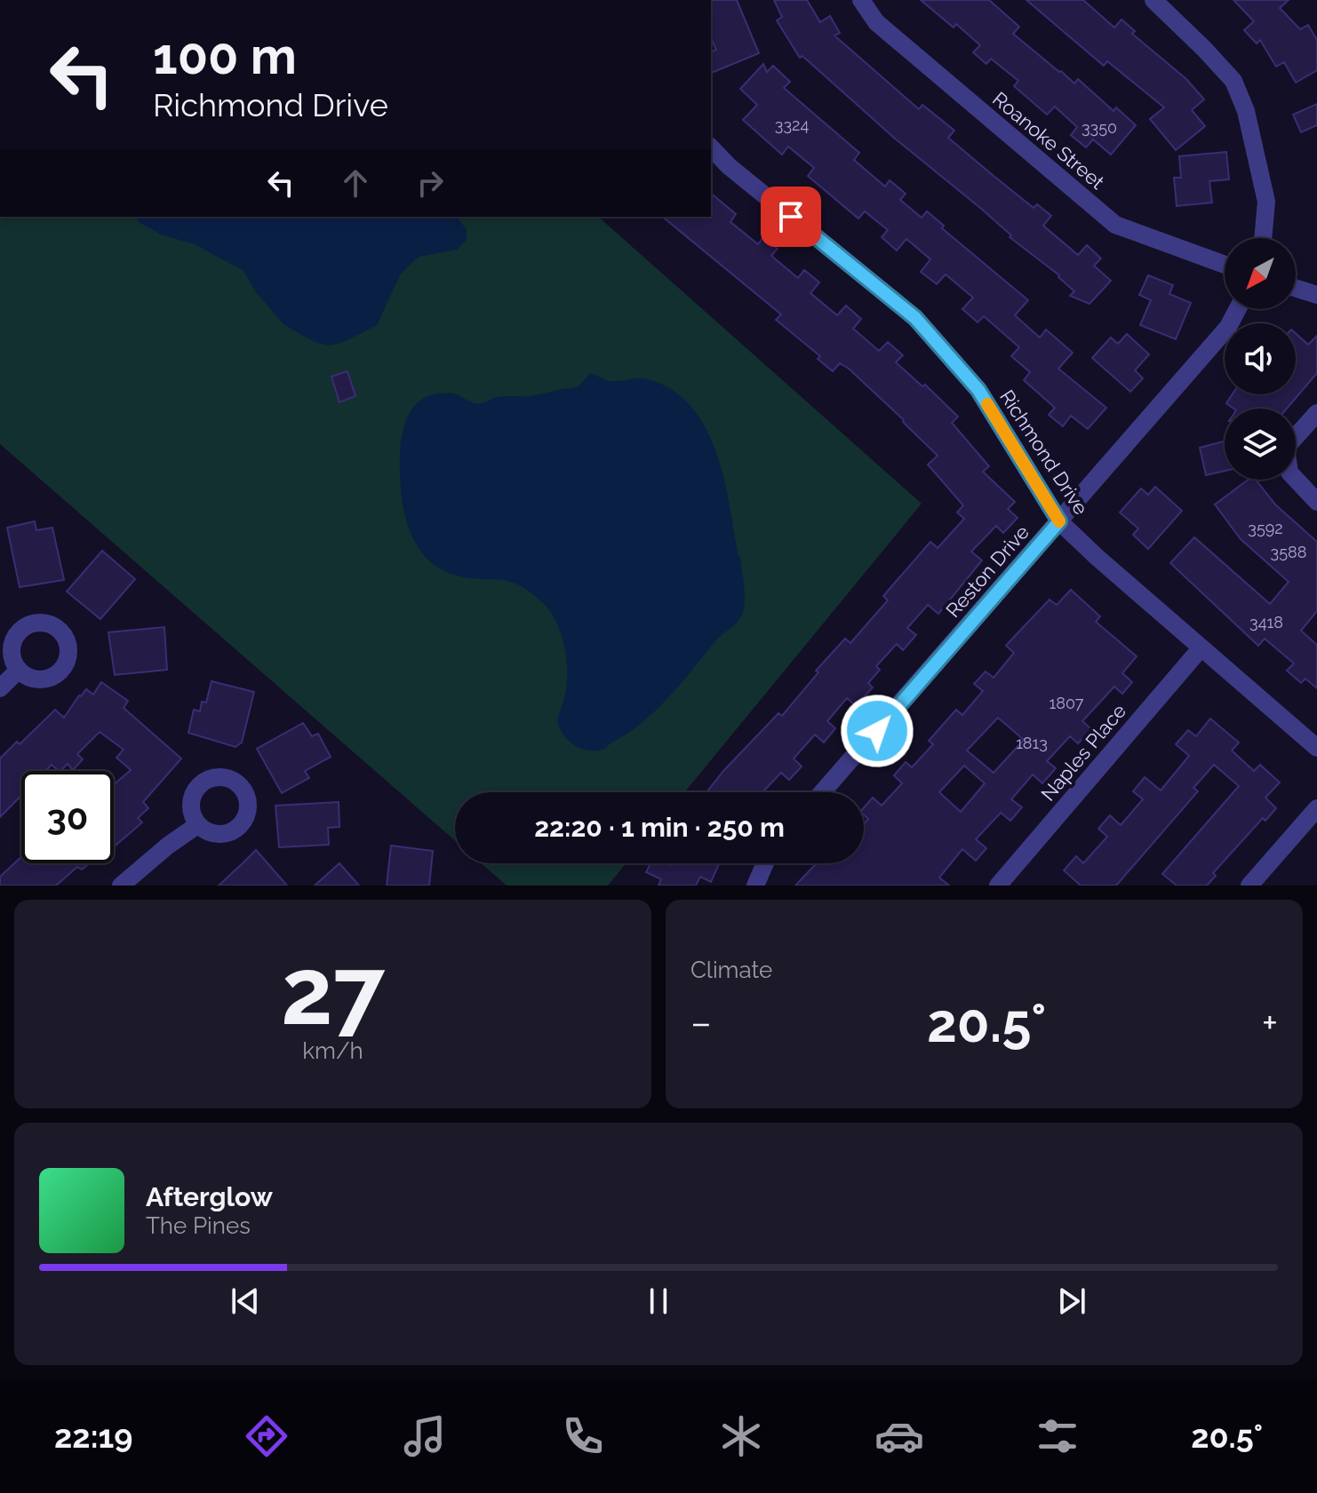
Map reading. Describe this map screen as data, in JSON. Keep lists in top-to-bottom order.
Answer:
{
  "streets": {
    "street": [
      "Roanoke Street",
      "Richmond Drive",
      "Reston Drive",
      "Naples Place"
    ]
  },
  "crossings": [
    ["Richmond Drive", "Reston Drive"],
    ["Richmond Drive", "Naples Place"]
  ],
  "house_numbers": [
    "3324",
    "3350",
    "3592",
    "3588",
    "3418",
    "1807",
    "1813"
  ],
  "north": "bottom left",
  "page": {
    "turn": ["100 m", "Richmond Drive"],
    "limit": "30",
    "trip": "22:20 · 1 min · 250 m",
    "tile": [
      ["27", "km/h"],
      "Climate"
    ],
    "heat": ["−", "20.5°", "+"],
    "song": ["Afterglow", "The Pines"],
    "tabs": ["22:19", "20.5°"]
  }
}
